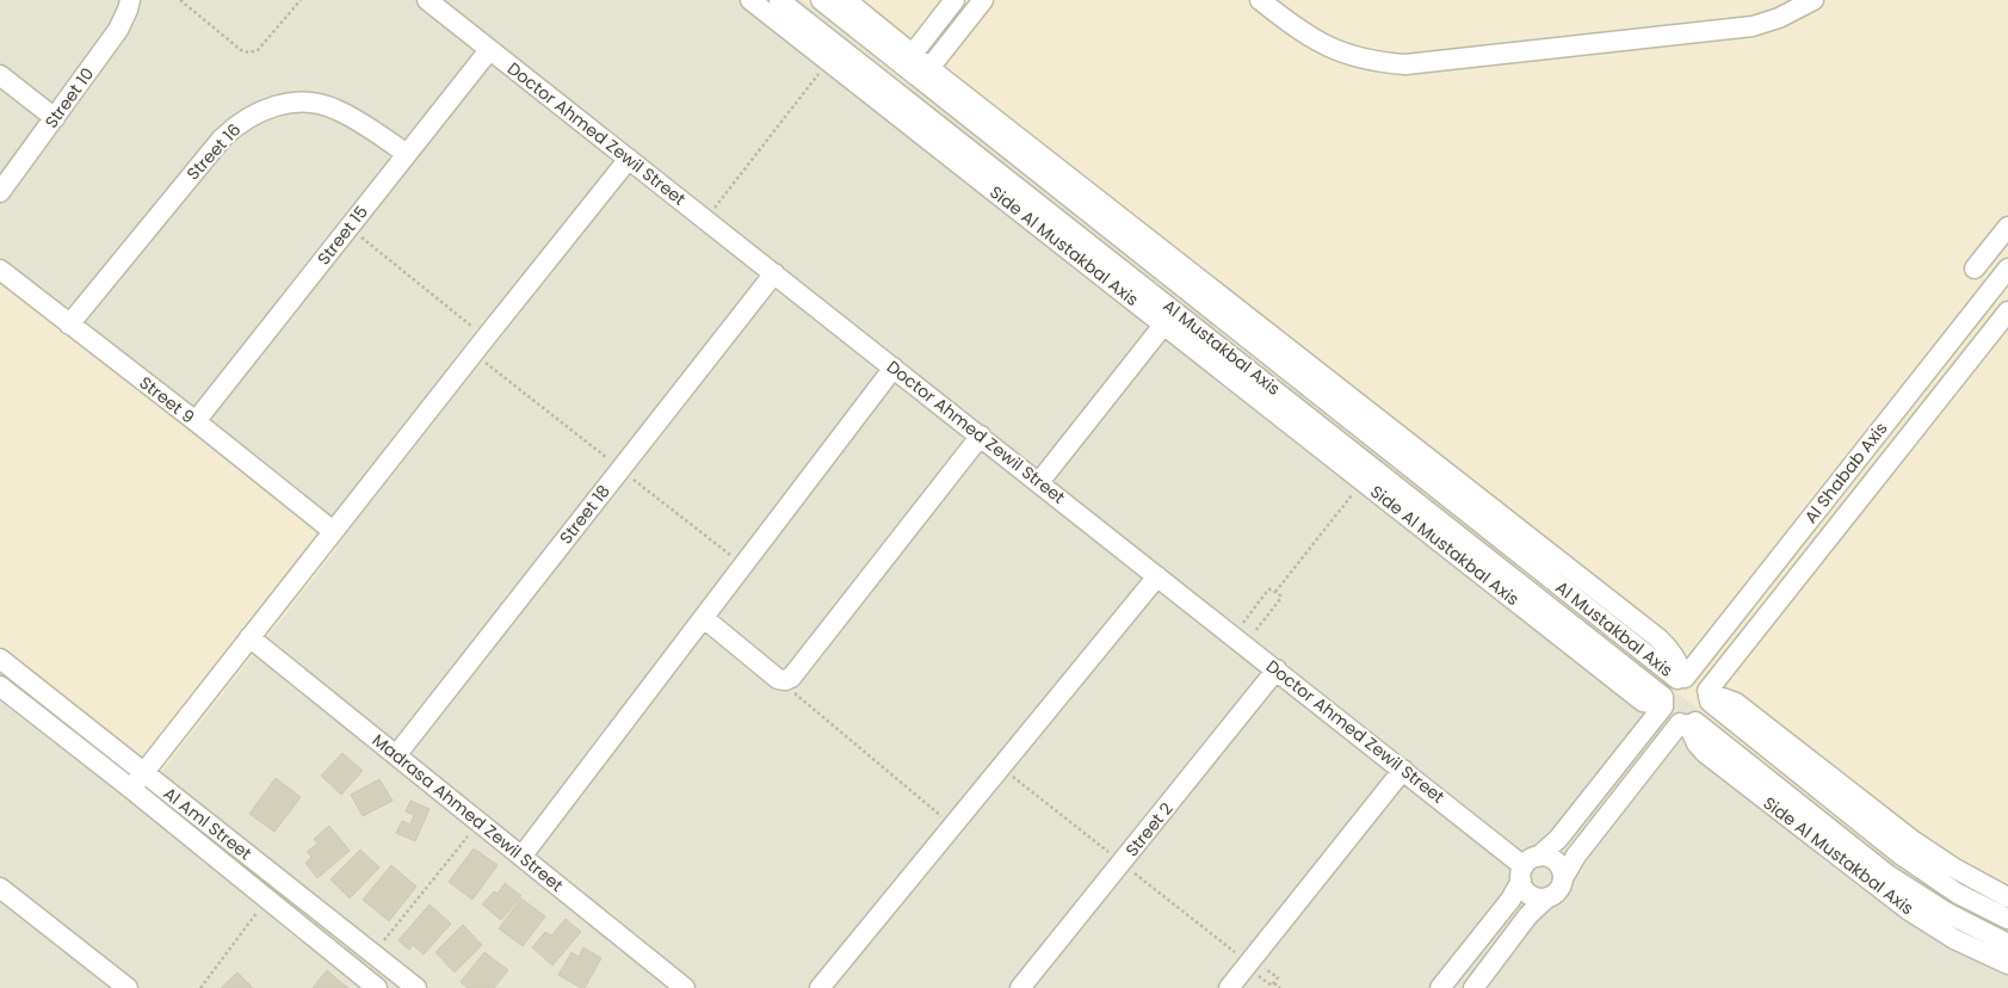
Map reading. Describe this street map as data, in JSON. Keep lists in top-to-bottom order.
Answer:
{
  "streets": {
    "street": [
      "Street 10",
      "Doctor Ahmed Zewil Street",
      "Street 16",
      "Street 15",
      "Side Al Mustakbal Axis",
      "Al Mustakbal Axis",
      "Street 9",
      "Al Shabab Axis",
      "Street 18",
      "Madrasa Ahmed Zewil Street",
      "Al Aml Street",
      "Street 2"
    ]
  },
  "crossings": [
    ["Doctor Ahmed Zewil Street", "Street 15"],
    ["Doctor Ahmed Zewil Street", "Street 18"],
    ["Doctor Ahmed Zewil Street", "Street 2"],
    ["Street 16", "Street 15"],
    ["Street 16", "Street 9"],
    ["Street 15", "Street 9"],
    ["Side Al Mustakbal Axis", "Al Mustakbal Axis"],
    ["Side Al Mustakbal Axis", "Al Shabab Axis"],
    ["Al Mustakbal Axis", "Al Shabab Axis"],
    ["Street 18", "Madrasa Ahmed Zewil Street"]
  ]
}
